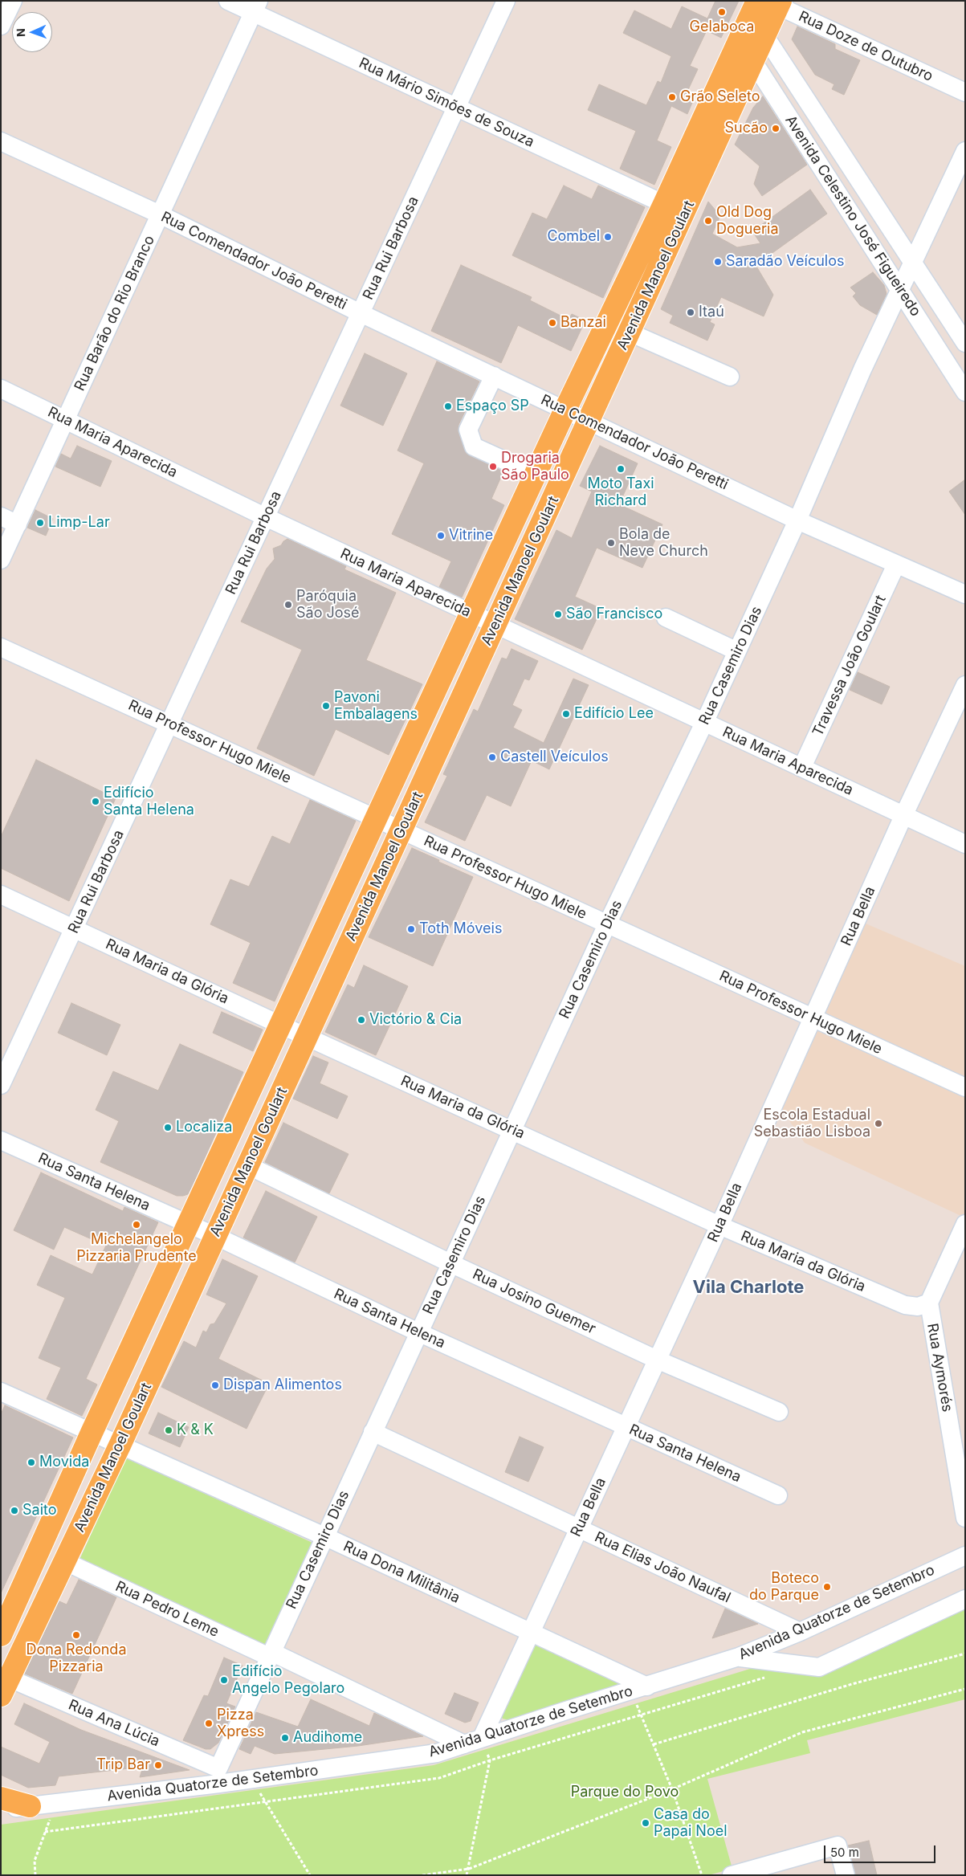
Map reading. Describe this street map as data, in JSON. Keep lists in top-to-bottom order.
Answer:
{
  "streets": {
    "main road": ["Avenida Manoel Goulart"],
    "street": [
      "Rua Doze de Outubro",
      "Rua Mário Simões de Souza",
      "Avenida Celestino José Figueiredo",
      "Rua Rui Barbosa",
      "Rua Comendador João Peretti",
      "Rua Barão do Rio Branco",
      "Rua Maria Aparecida",
      "Rua Casemiro Dias",
      "Travessa João Goulart",
      "Rua Professor Hugo Miele",
      "Rua Bella",
      "Rua Maria da Glória",
      "Rua Santa Helena",
      "Rua Josino Guemer",
      "Rua Aymorés",
      "Rua Elias João Naufal",
      "Rua Dona Militânia",
      "Rua Pedro Leme",
      "Avenida Quatorze de Setembro",
      "Rua Ana Lúcia"
    ]
  },
  "crossings": [
    ["Rua Doze de Outubro", "Avenida Manoel Goulart"],
    ["Rua Mário Simões de Souza", "Rua Rui Barbosa"],
    ["Rua Mário Simões de Souza", "Avenida Manoel Goulart"],
    ["Rua Mário Simões de Souza", "Rua Barão do Rio Branco"],
    ["Avenida Celestino José Figueiredo", "Avenida Manoel Goulart"],
    ["Avenida Celestino José Figueiredo", "Rua Casemiro Dias"],
    ["Rua Rui Barbosa", "Rua Comendador João Peretti"],
    ["Rua Rui Barbosa", "Rua Maria Aparecida"],
    ["Rua Rui Barbosa", "Rua Professor Hugo Miele"],
    ["Rua Rui Barbosa", "Rua Maria da Glória"],
    ["Rua Comendador João Peretti", "Avenida Manoel Goulart"],
    ["Rua Comendador João Peretti", "Rua Barão do Rio Branco"],
    ["Rua Comendador João Peretti", "Rua Casemiro Dias"],
    ["Rua Comendador João Peretti", "Travessa João Goulart"],
    ["Avenida Manoel Goulart", "Rua Maria Aparecida"],
    ["Avenida Manoel Goulart", "Rua Professor Hugo Miele"],
    ["Avenida Manoel Goulart", "Rua Maria da Glória"],
    ["Avenida Manoel Goulart", "Rua Santa Helena"],
    ["Avenida Manoel Goulart", "Rua Josino Guemer"],
    ["Avenida Manoel Goulart", "Rua Dona Militânia"],
    ["Avenida Manoel Goulart", "Rua Pedro Leme"],
    ["Avenida Manoel Goulart", "Rua Ana Lúcia"],
    ["Rua Barão do Rio Branco", "Rua Maria Aparecida"],
    ["Rua Maria Aparecida", "Rua Casemiro Dias"],
    ["Rua Maria Aparecida", "Travessa João Goulart"],
    ["Rua Maria Aparecida", "Rua Bella"],
    ["Rua Casemiro Dias", "Rua Professor Hugo Miele"],
    ["Rua Casemiro Dias", "Rua Maria da Glória"],
    ["Rua Casemiro Dias", "Rua Santa Helena"],
    ["Rua Casemiro Dias", "Rua Josino Guemer"],
    ["Rua Casemiro Dias", "Rua Elias João Naufal"],
    ["Rua Casemiro Dias", "Rua Dona Militânia"],
    ["Rua Casemiro Dias", "Rua Pedro Leme"],
    ["Rua Casemiro Dias", "Avenida Quatorze de Setembro"],
    ["Rua Casemiro Dias", "Rua Ana Lúcia"],
    ["Rua Professor Hugo Miele", "Rua Bella"],
    ["Rua Bella", "Rua Maria da Glória"],
    ["Rua Bella", "Rua Santa Helena"],
    ["Rua Bella", "Rua Josino Guemer"],
    ["Rua Bella", "Rua Elias João Naufal"],
    ["Rua Bella", "Rua Dona Militânia"],
    ["Rua Bella", "Avenida Quatorze de Setembro"],
    ["Rua Maria da Glória", "Rua Aymorés"],
    ["Rua Elias João Naufal", "Avenida Quatorze de Setembro"],
    ["Rua Dona Militânia", "Avenida Quatorze de Setembro"],
    ["Rua Pedro Leme", "Avenida Quatorze de Setembro"],
    ["Avenida Quatorze de Setembro", "Rua Ana Lúcia"]
  ],
  "districts": ["Vila Charlote"],
  "parks": ["Parque do Povo"],
  "places": [
    "Gelaboca",
    "Grão Seleto",
    "Sucão",
    "Old Dog Dogueria",
    "Combel",
    "Saradão Veículos",
    "Itaú",
    "Banzai",
    "Espaço SP",
    "Drogaria São Paulo",
    "Moto Taxi Richard",
    "Limp-Lar",
    "Vitrine",
    "Bola de Neve Church",
    "Paróquia São José",
    "São Francisco",
    "Pavoni Embalagens",
    "Edifício Lee",
    "Castell Veículos",
    "Edifício Santa Helena",
    "Toth Móveis",
    "Victório & Cia",
    "Escola Estadual Sebastião Lisboa",
    "Localiza",
    "Michelangelo Pizzaria Prudente",
    "Dispan Alimentos",
    "K & K",
    "Movida",
    "Saito",
    "Boteco do Parque",
    "Dona Redonda Pizzaria",
    "Edifício Angelo Pegolaro",
    "Pizza Xpress",
    "Audihome",
    "Trip Bar",
    "Casa do Papai Noel"
  ],
  "scale_bar": "50 m",
  "north": "left"
}
